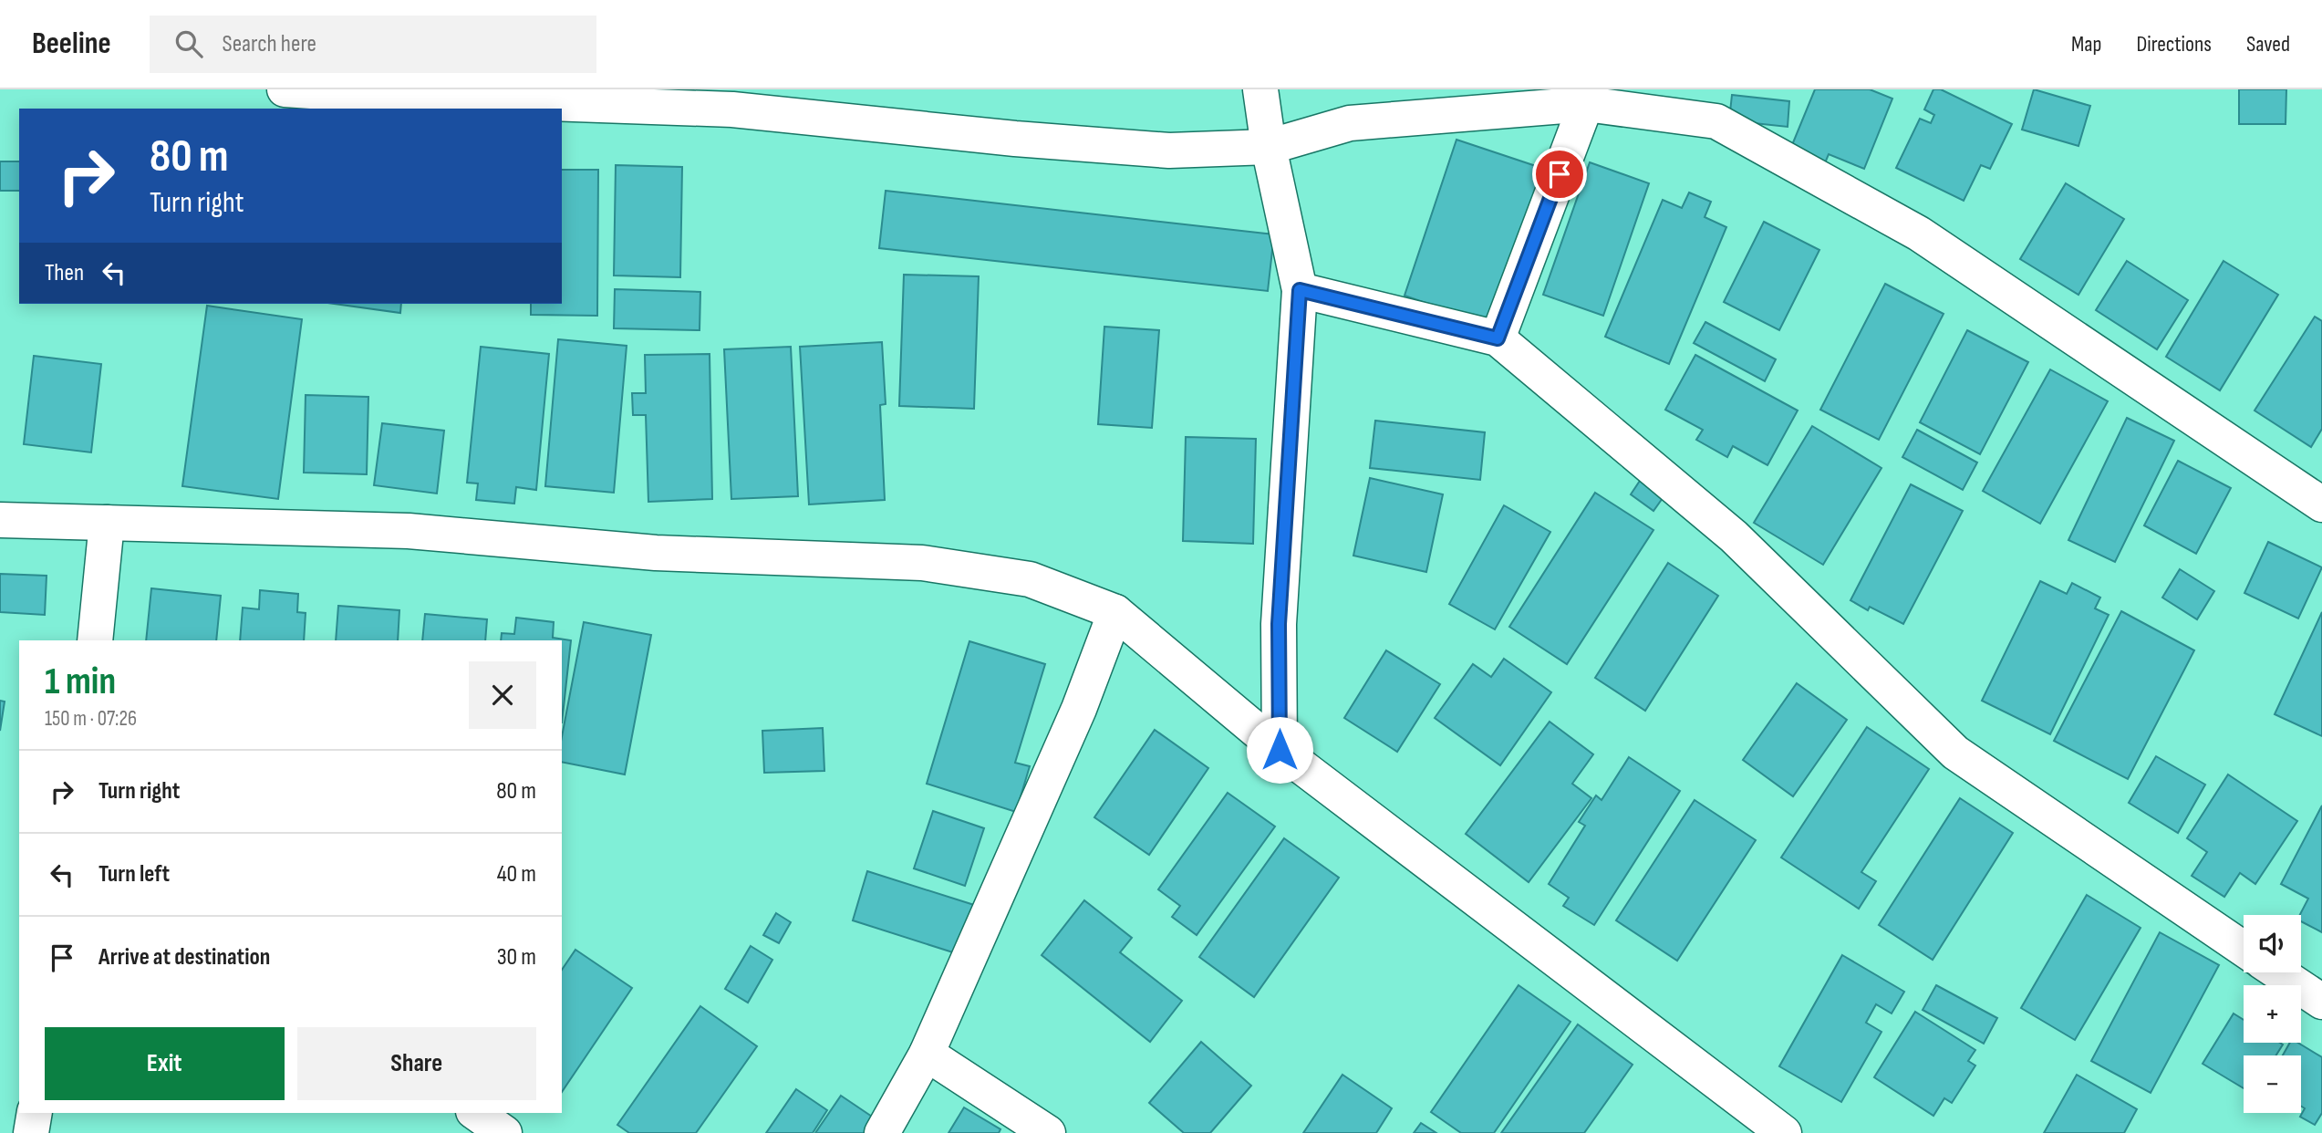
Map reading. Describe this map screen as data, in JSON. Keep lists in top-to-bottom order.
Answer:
{
  "page": {
    "header": "Beeline",
    "search": "Search here",
    "nav": ["Map", "Directions", "Saved"],
    "turn": ["80 m", "Turn right"],
    "then": "Then",
    "heading": ["1 min", "150 m · 07:26"],
    "list": [
      {
        "name": "Turn right",
        "value": "80 m"
      },
      {
        "name": "Turn left",
        "value": "40 m"
      },
      {
        "name": "Arrive at destination",
        "value": "30 m"
      }
    ],
    "map_buttons": ["+", "−"],
    "buttons": ["Exit", "Share"]
  }
}
